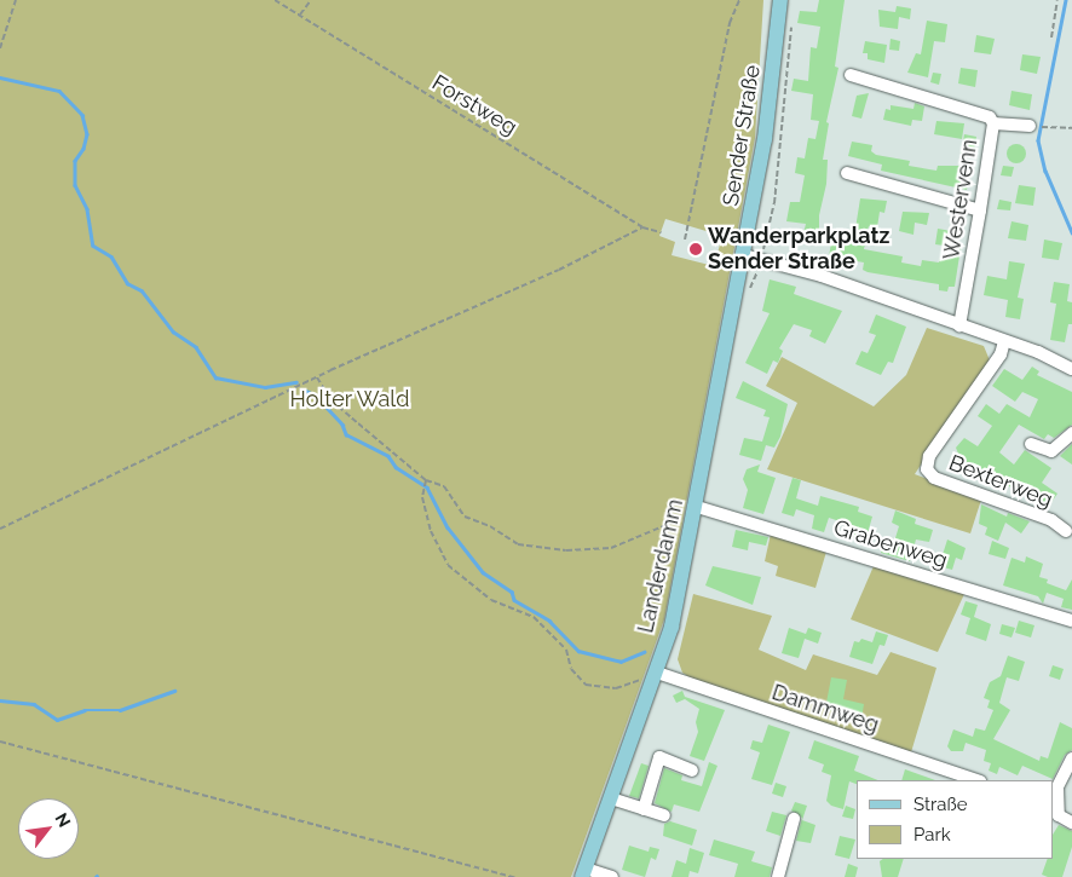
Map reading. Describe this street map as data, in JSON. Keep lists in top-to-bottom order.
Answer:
{
  "streets": {
    "main road": ["Sender Straße", "Landerdamm"],
    "street": [
      "Westervenn",
      "Bexterweg",
      "Grabenweg",
      "Dammweg"
    ],
    "path": ["Forstweg"]
  },
  "crossings": [
    ["Sender Straße", "Landerdamm"],
    ["Grabenweg", "Landerdamm"],
    ["Landerdamm", "Dammweg"]
  ],
  "parks": ["Holter Wald"],
  "places": ["Wanderparkplatz Sender Straße"],
  "legend": ["Straße", "Park"],
  "north": "top right"
}
